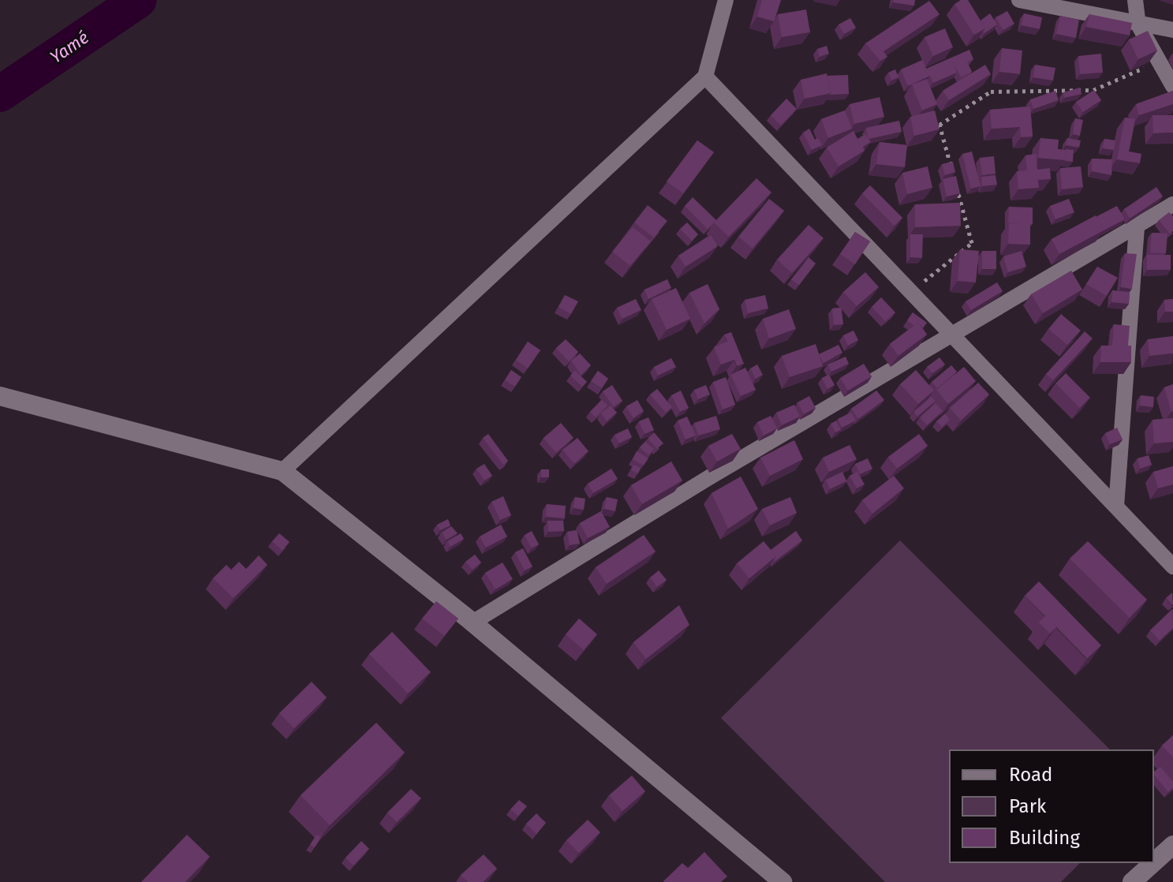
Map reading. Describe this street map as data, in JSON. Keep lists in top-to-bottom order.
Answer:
{
  "water": ["Yamé"],
  "legend": ["Road", "Park", "Building"]
}
